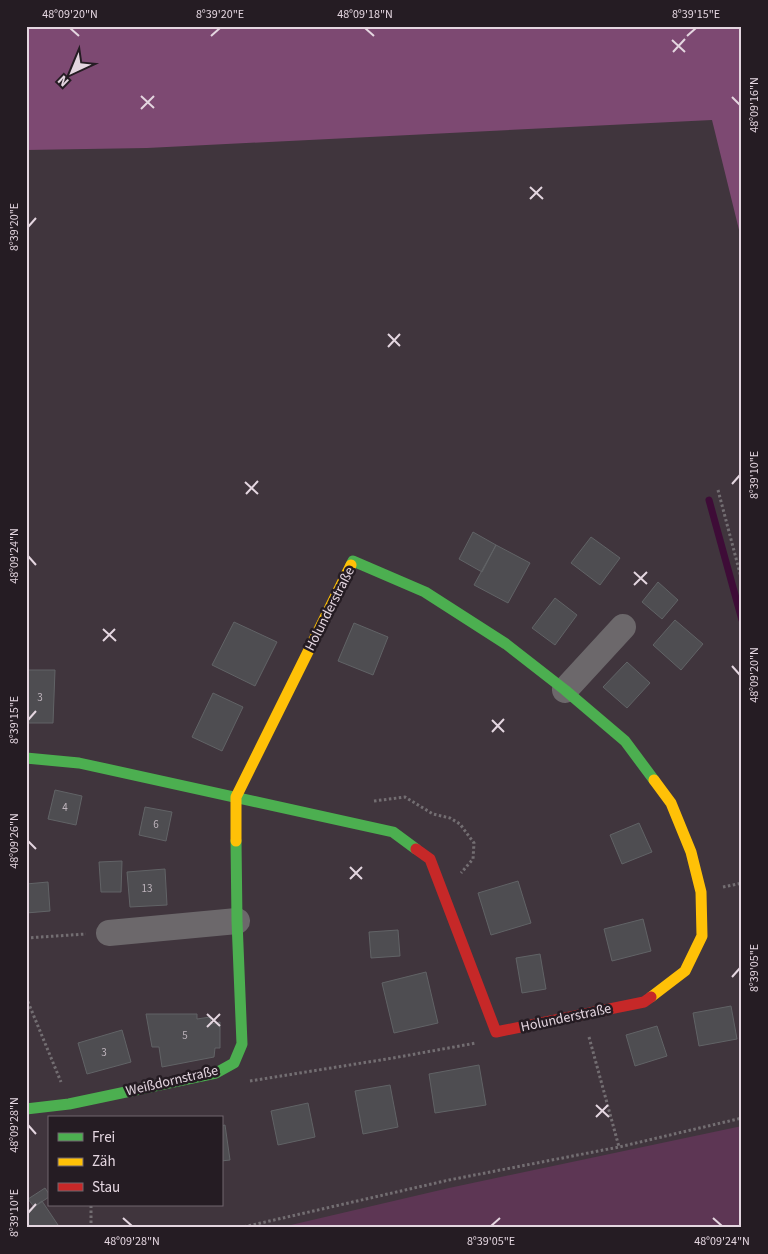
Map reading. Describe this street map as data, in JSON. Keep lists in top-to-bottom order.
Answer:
{
  "streets": {
    "street": ["Holunderstraße", "Weißdornstraße"]
  },
  "crossings": [
    ["Holunderstraße", "Weißdornstraße"]
  ],
  "house_numbers": [
    "3",
    "4",
    "6",
    "13",
    "5",
    "3"
  ],
  "legend": ["Frei", "Zäh", "Stau"],
  "north": "bottom left",
  "coordinates": [
    "48°09'20\"N",
    "8°39'20\"E",
    "48°09'18\"N",
    "8°39'15\"E",
    "48°09'16\"N",
    "8°39'10\"E",
    "48°09'24\"N",
    "48°09'26\"N",
    "8°39'05\"E",
    "48°09'28\"N"
  ]
}
